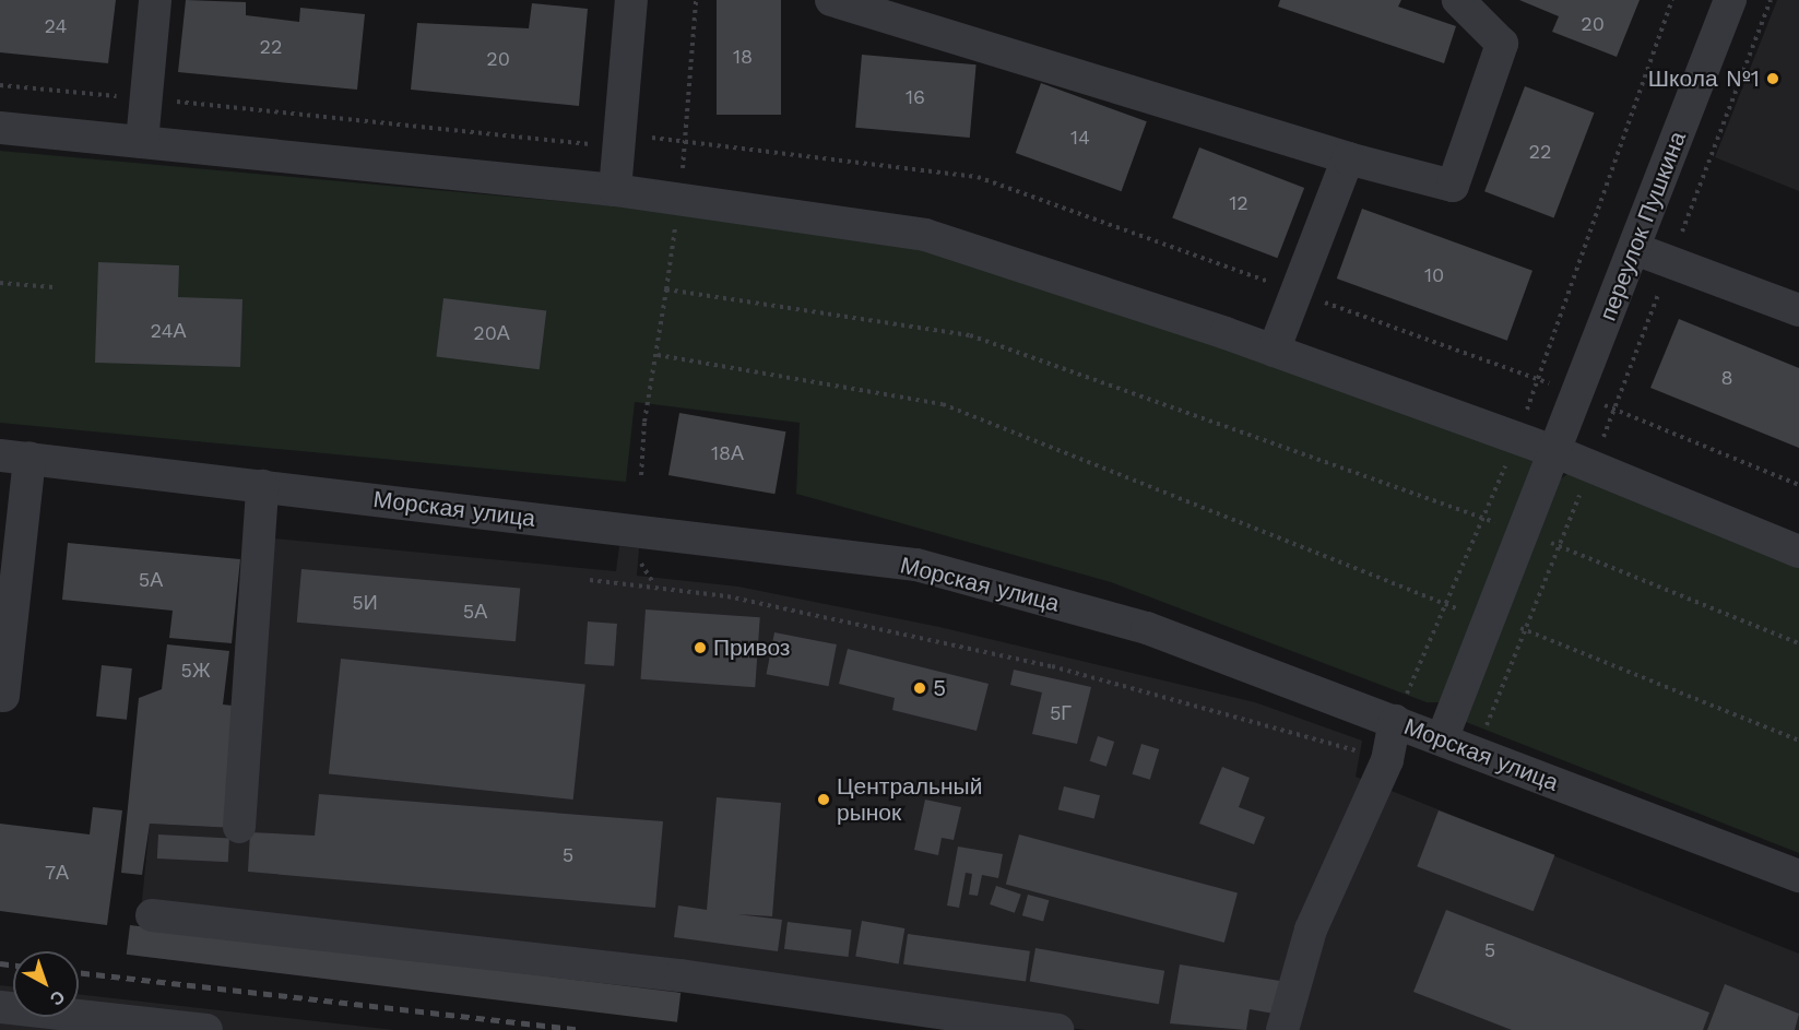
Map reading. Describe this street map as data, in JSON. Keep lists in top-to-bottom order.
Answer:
{
  "streets": {
    "street": ["переулок Пушкина", "Морская улица"]
  },
  "crossings": [
    ["переулок Пушкина", "Морская улица"]
  ],
  "places": [
    "Школа №1",
    "Привоз",
    "5",
    "Центральный рынок"
  ],
  "house_numbers": [
    "20",
    "24",
    "22",
    "18",
    "20",
    "16",
    "14",
    "22",
    "12",
    "10",
    "24А",
    "20А",
    "8",
    "18А",
    "5А",
    "5И",
    "5А",
    "5Ж",
    "5Г",
    "5",
    "7А",
    "5"
  ],
  "north": "bottom right"
}
